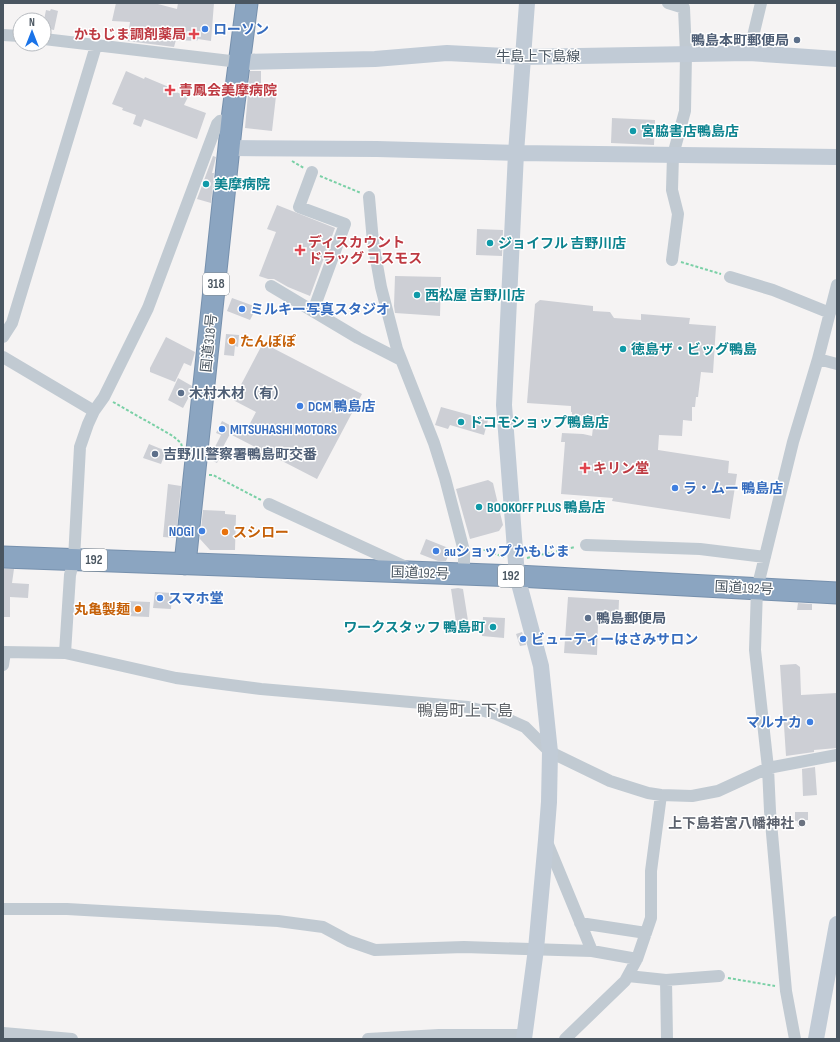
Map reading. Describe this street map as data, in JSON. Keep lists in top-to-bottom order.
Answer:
{
  "streets": {
    "highway": [
      "318",
      "国道318号",
      "192",
      "国道192号"
    ],
    "street": ["牛島上下島線"]
  },
  "crossings": [
    ["牛島上下島線", "国道318号"],
    ["国道318号", "国道192号"]
  ],
  "districts": ["鴨島町上下島"],
  "places": {
    "other": [
      "ローソン",
      "鴨島本町郵便局",
      "宮脇書店鴨島店",
      "美摩病院",
      "ジョイフル 吉野川店",
      "西松屋 吉野川店",
      "ミルキー写真スタジオ",
      "たんぽぽ",
      "徳島ザ・ビッグ鴨島",
      "木村木材（有）",
      "DCM 鴨島店",
      "ドコモショップ鴨島店",
      "MITSUHASHI MOTORS",
      "吉野川警察署鴨島町交番",
      "ラ・ムー 鴨島店",
      "BOOKOFF PLUS 鴨島店",
      "NOGI",
      "スシロー",
      "auショップ かもじま",
      "スマホ堂",
      "丸亀製麺",
      "鴨島郵便局",
      "ワークスタッフ 鴨島町",
      "ビューティーはさみサロン",
      "マルナカ",
      "上下島若宮八幡神社"
    ],
    "health": [
      "かもじま調剤薬局",
      "青鳳会美摩病院",
      "ディスカウント ドラッグ コスモス",
      "キリン堂"
    ]
  },
  "north": "top"
}
